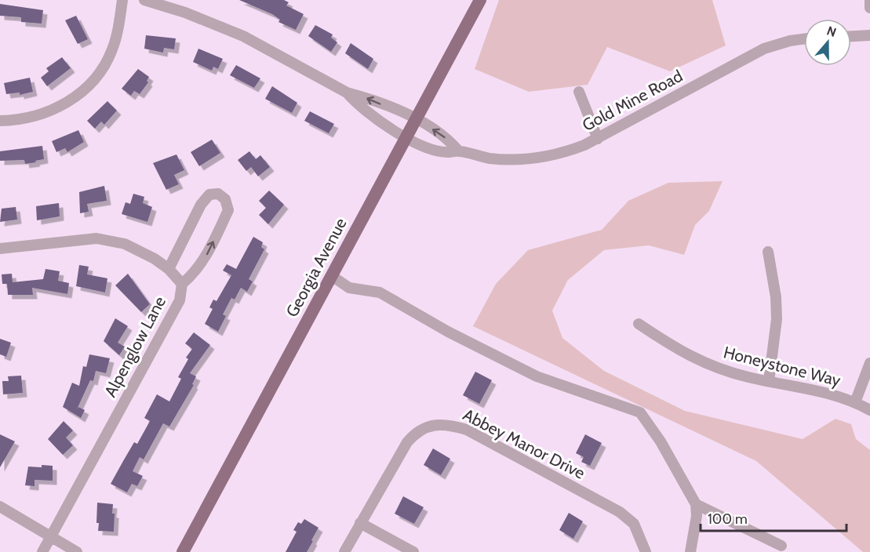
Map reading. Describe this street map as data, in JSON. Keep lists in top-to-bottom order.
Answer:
{
  "streets": {
    "main road": ["Georgia Avenue"],
    "street": [
      "Gold Mine Road",
      "Alpenglow Lane",
      "Honeystone Way",
      "Abbey Manor Drive"
    ]
  },
  "crossings": [
    ["Gold Mine Road", "Georgia Avenue"]
  ],
  "scale_bar": "100 m",
  "north": "top"
}
